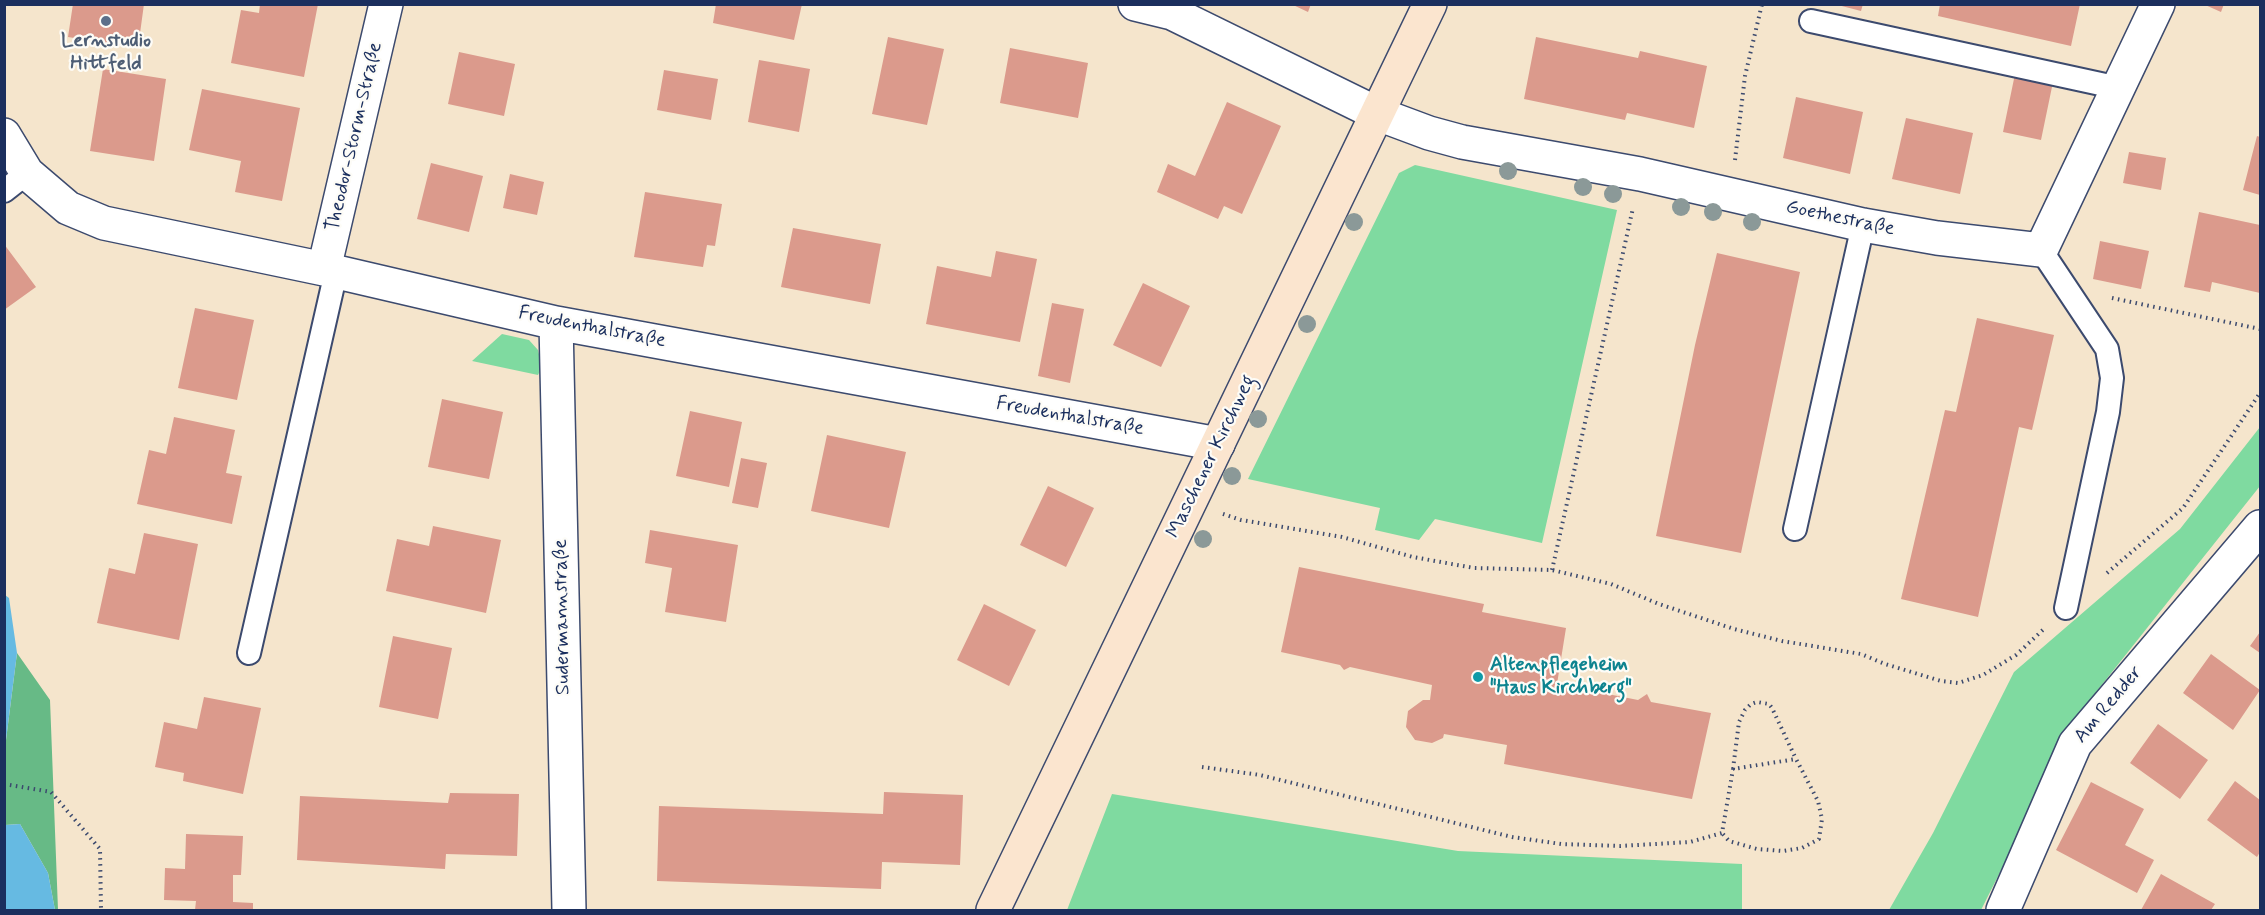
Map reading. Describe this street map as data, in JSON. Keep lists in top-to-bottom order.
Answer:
{
  "streets": {
    "street": [
      "Theodor-Storm-Straße",
      "Goethestraße",
      "Freudenthalstraße",
      "Maschener Kirchweg",
      "Sudermannstraße",
      "Am Redder"
    ]
  },
  "crossings": [
    ["Theodor-Storm-Straße", "Freudenthalstraße"],
    ["Goethestraße", "Maschener Kirchweg"],
    ["Freudenthalstraße", "Maschener Kirchweg"],
    ["Freudenthalstraße", "Sudermannstraße"]
  ],
  "places": ["Lernstudio Hittfeld", "Altenpflegeheim \"Haus Kirchberg\""]
}
